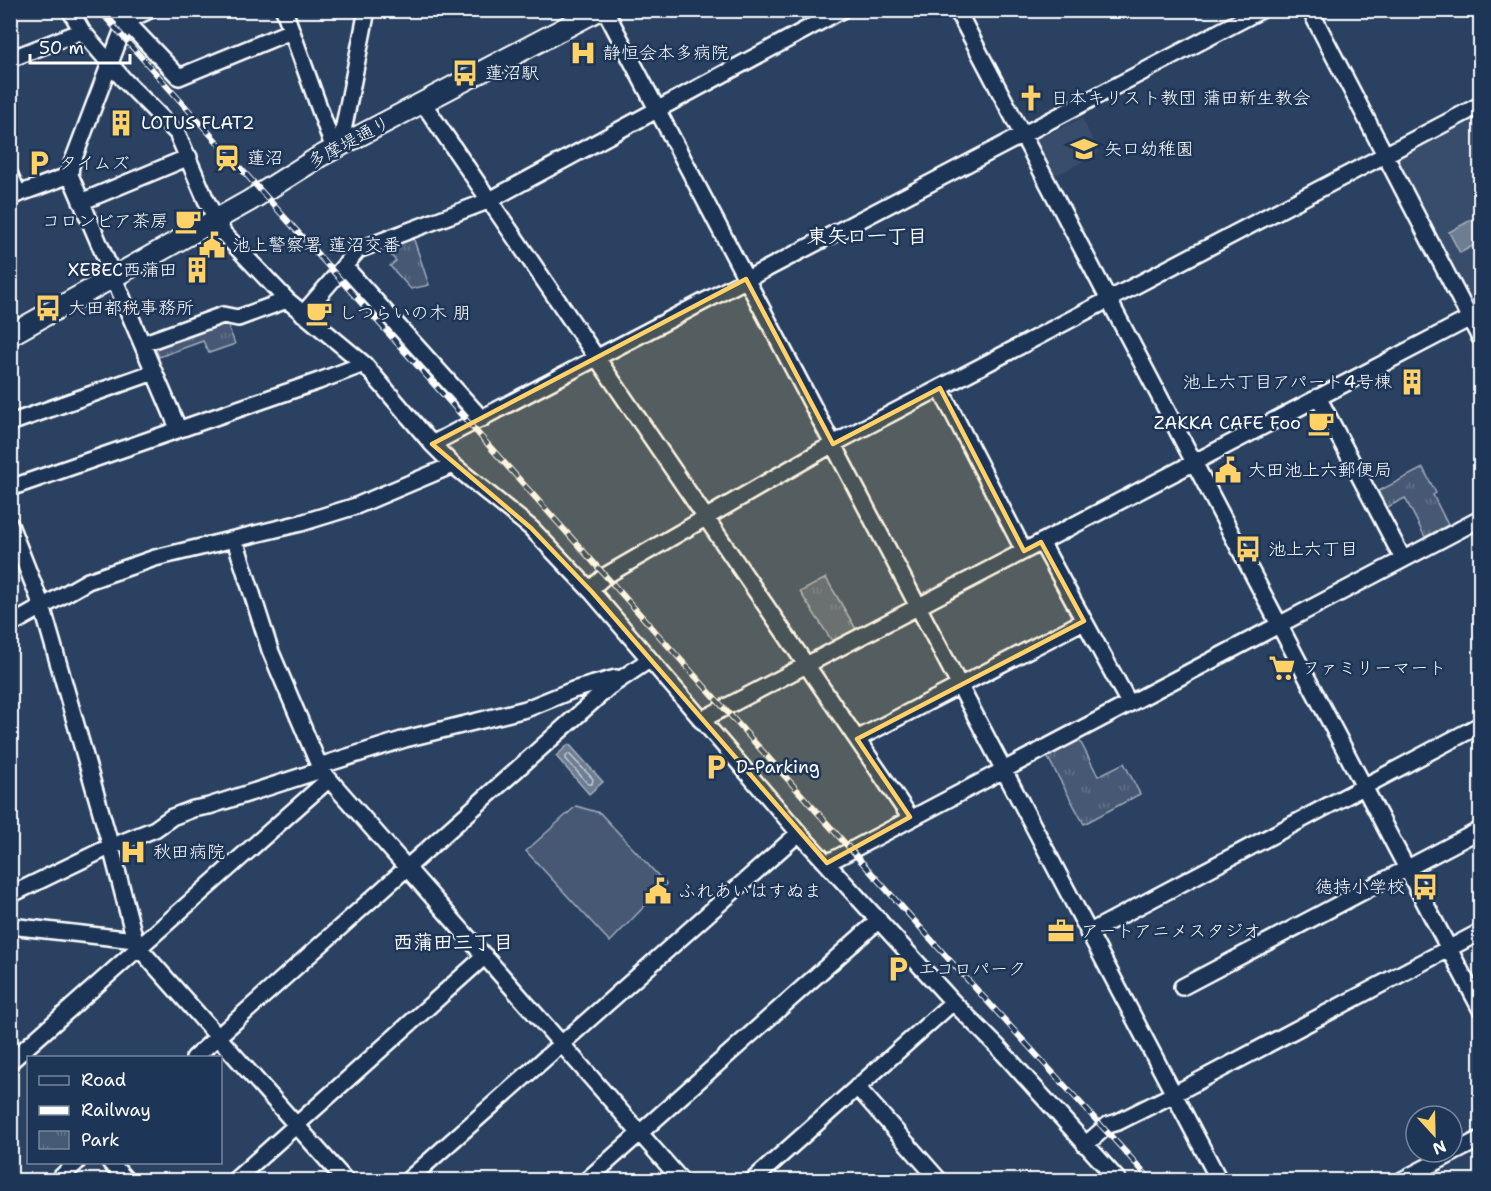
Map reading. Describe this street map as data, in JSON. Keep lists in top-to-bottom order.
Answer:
{
  "streets": {
    "main road": ["多摩堤通り"]
  },
  "districts": ["東矢口一丁目", "西蒲田三丁目"],
  "places": {
    "hospital": ["静恒会本多病院", "秋田病院"],
    "bus stop": [
      "蓮沼駅",
      "大田都税事務所",
      "池上六丁目",
      "徳持小学校"
    ],
    "church": ["日本キリスト教団 蒲田新生教会"],
    "building": ["LOTUS FLAT2", "XEBEC西蒲田", "池上六丁目アパート4号棟"],
    "school or university": ["矢口幼稚園"],
    "station": ["蓮沼"],
    "parking": ["タイムズ", "D-Parking", "エコロパーク"],
    "cafe": ["コロンビア茶房", "しつらいの木 朋", "ZAKKA CAFE Foo"],
    "public building": ["池上警察署 蓮沼交番", "大田池上六郵便局", "ふれあいはすぬま"],
    "supermarket": ["ファミリーマート"],
    "office": ["アートアニメスタジオ"]
  },
  "legend": ["Road", "Railway", "Park"],
  "scale_bar": "50 m",
  "north": "bottom"
}
